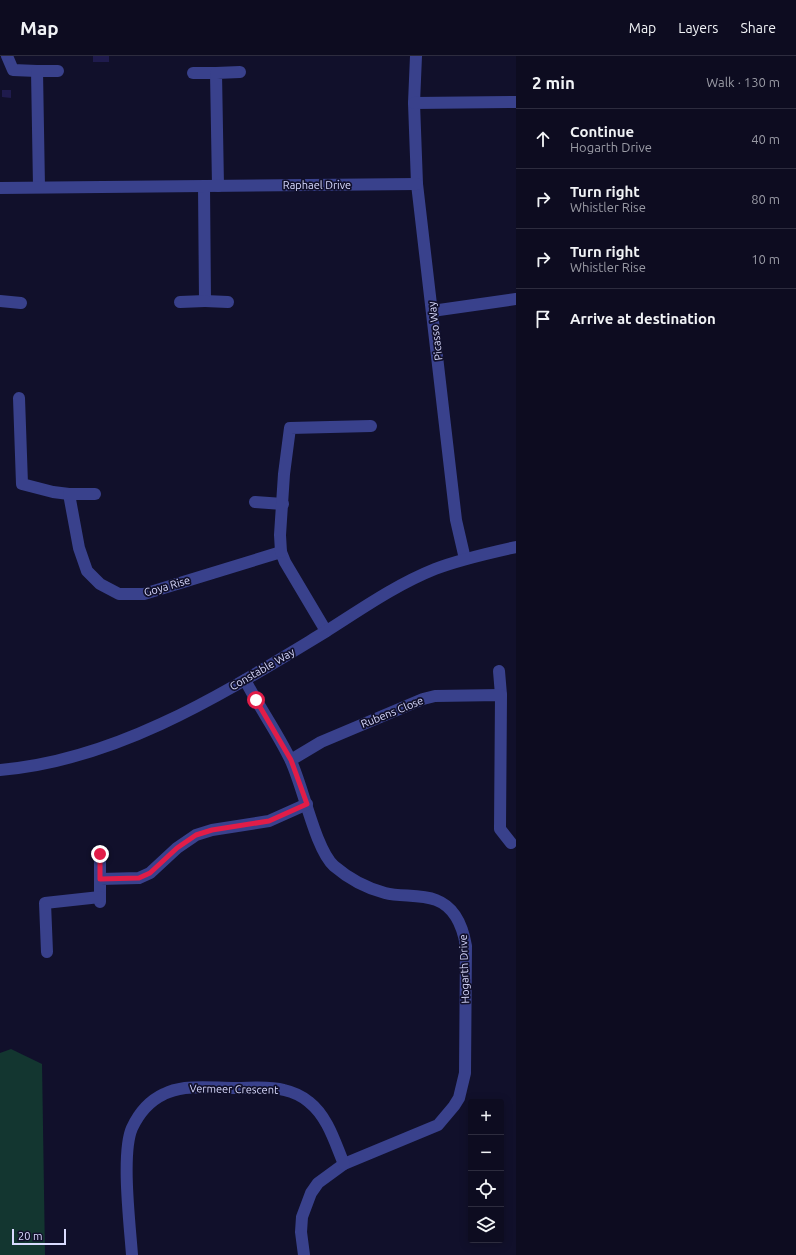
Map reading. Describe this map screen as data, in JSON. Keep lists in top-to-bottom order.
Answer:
{
  "streets": {
    "street": [
      "Raphael Drive",
      "Picasso Way",
      "Goya Rise",
      "Constable Way",
      "Rubens Close",
      "Hogarth Drive",
      "Vermeer Crescent"
    ]
  },
  "crossings": [
    ["Raphael Drive", "Picasso Way"],
    ["Picasso Way", "Constable Way"],
    ["Constable Way", "Hogarth Drive"],
    ["Rubens Close", "Hogarth Drive"],
    ["Hogarth Drive", "Vermeer Crescent"]
  ],
  "scale_bar": "20 m",
  "page": {
    "header": "Map",
    "nav": ["Map", "Layers", "Share"],
    "heading": ["2 min", "Walk · 130 m"],
    "list": [
      ["Continue", "Hogarth Drive", "40 m"],
      ["Turn right", "Whistler Rise", "80 m"],
      ["Turn right", "Whistler Rise", "10 m"],
      "Arrive at destination"
    ],
    "map_buttons": ["+", "−"],
    "scale": "20 m"
  }
}
